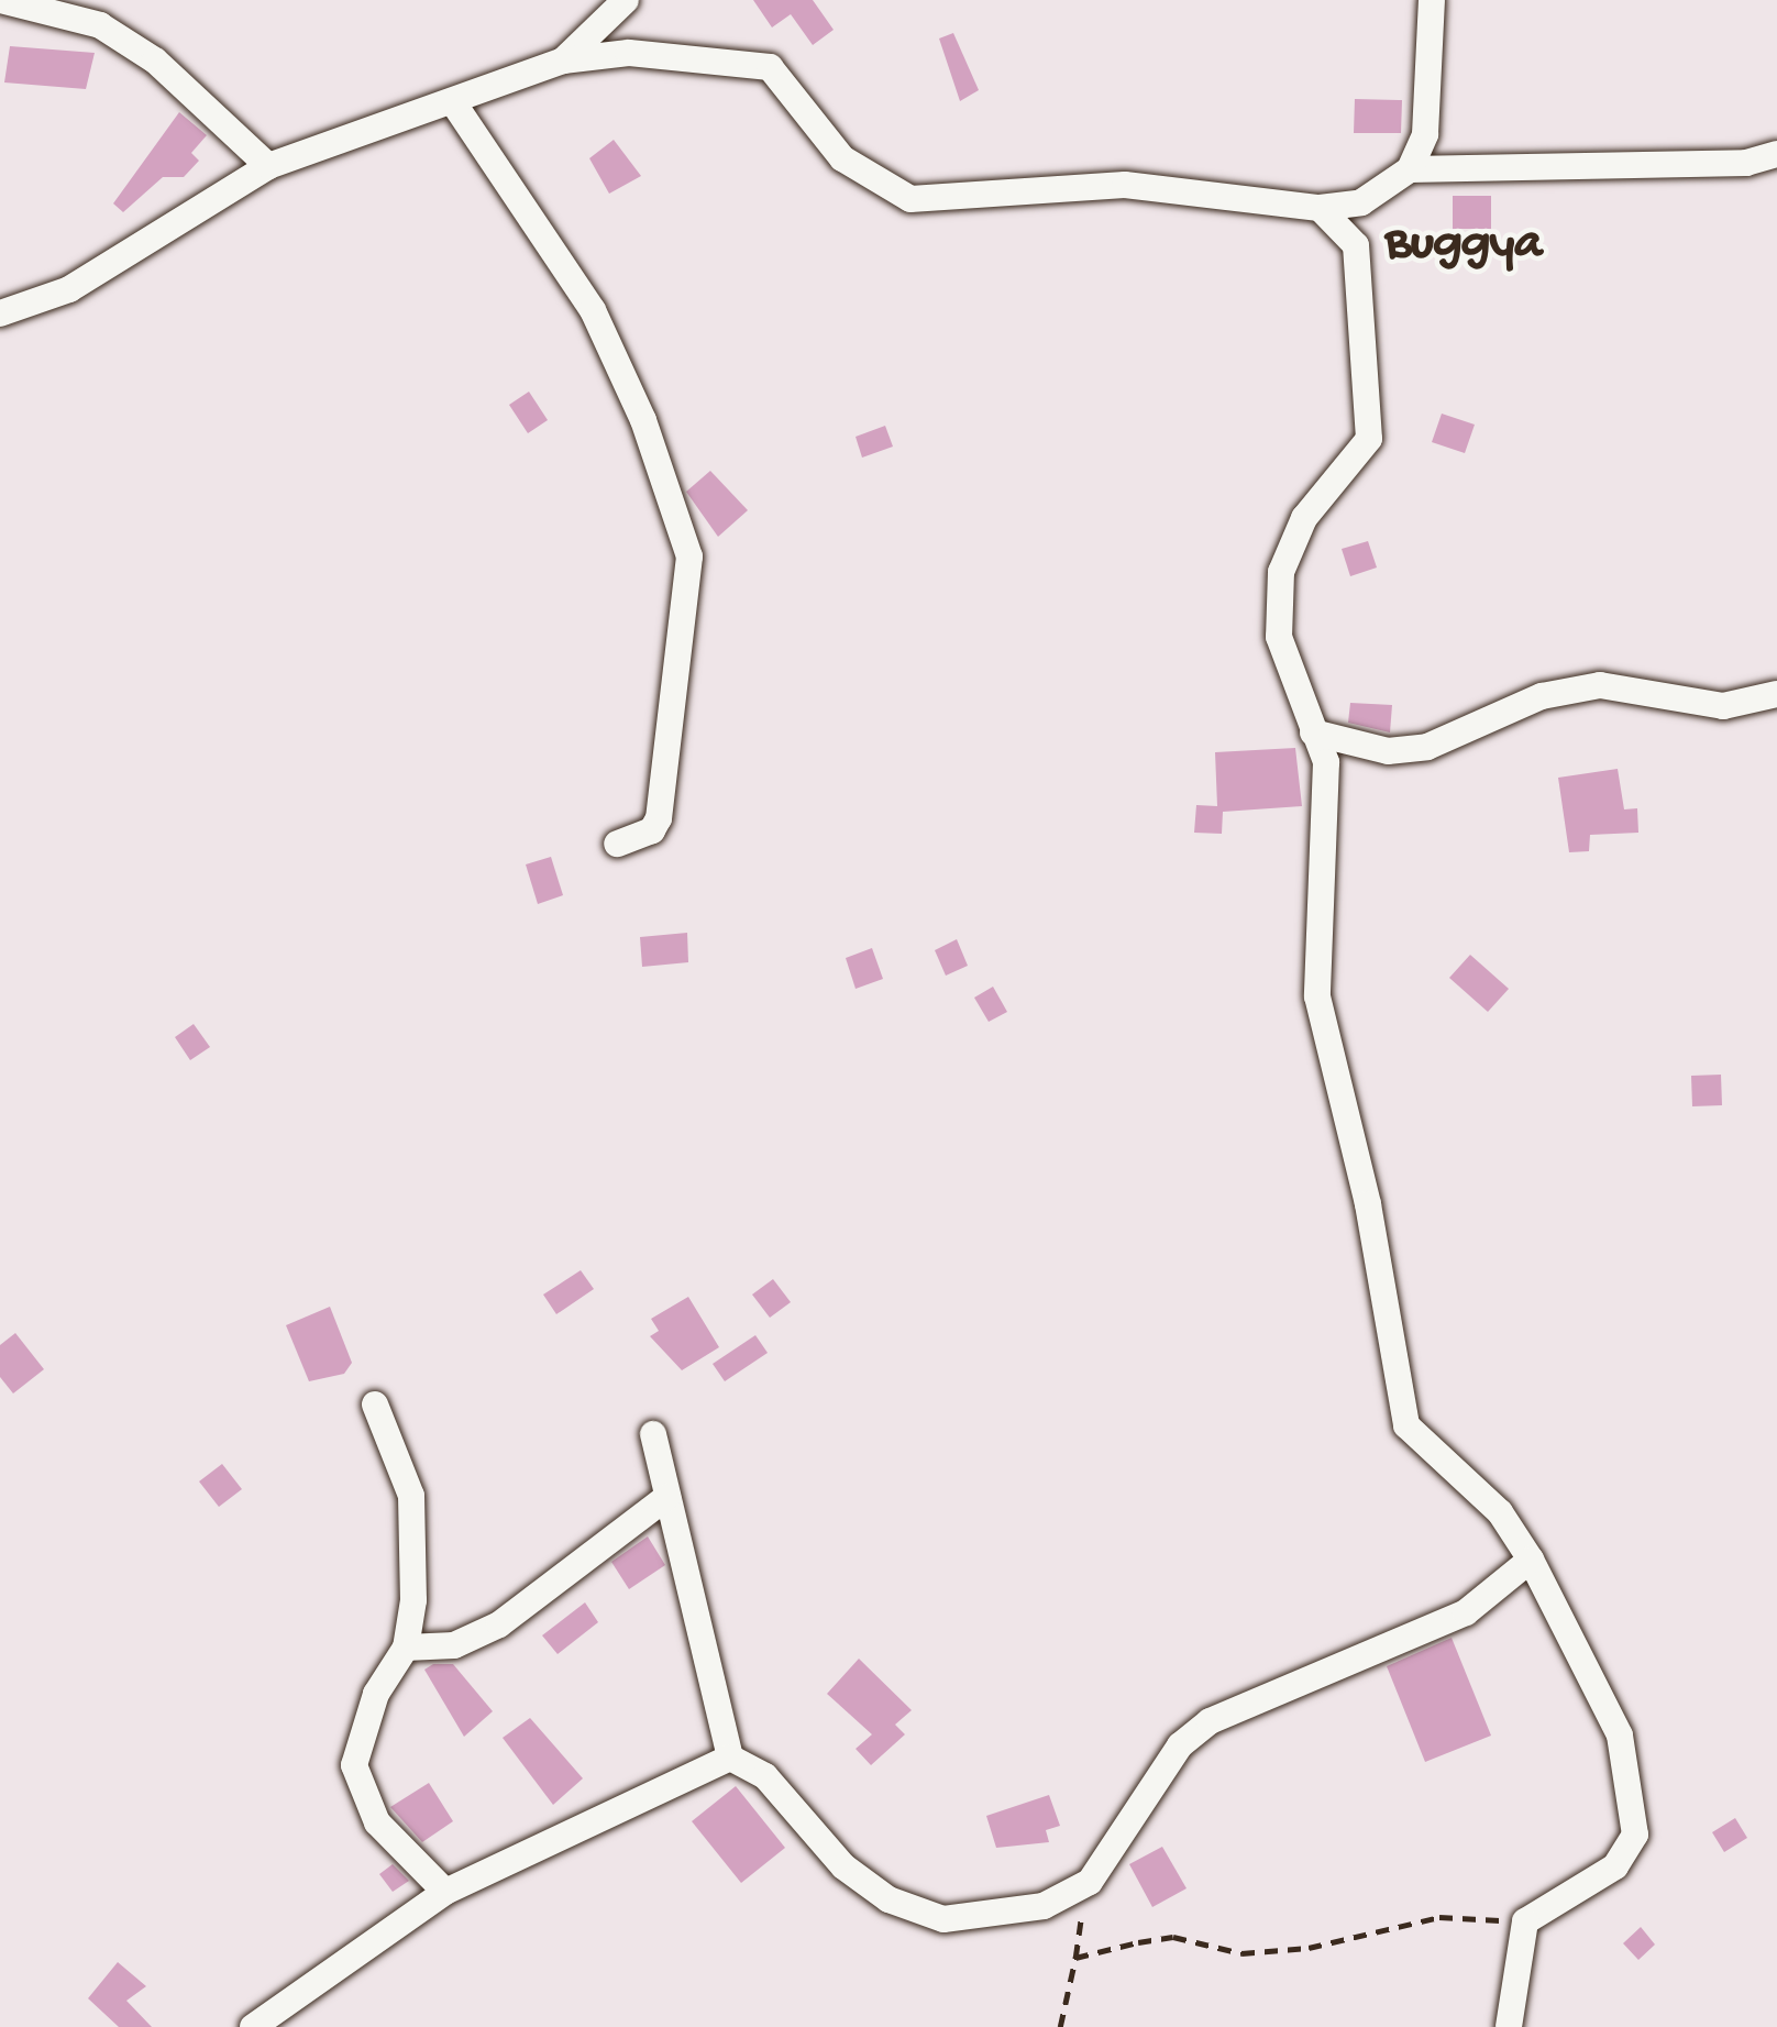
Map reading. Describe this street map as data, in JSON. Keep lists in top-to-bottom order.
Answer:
{
  "districts": ["Buggya"]
}
